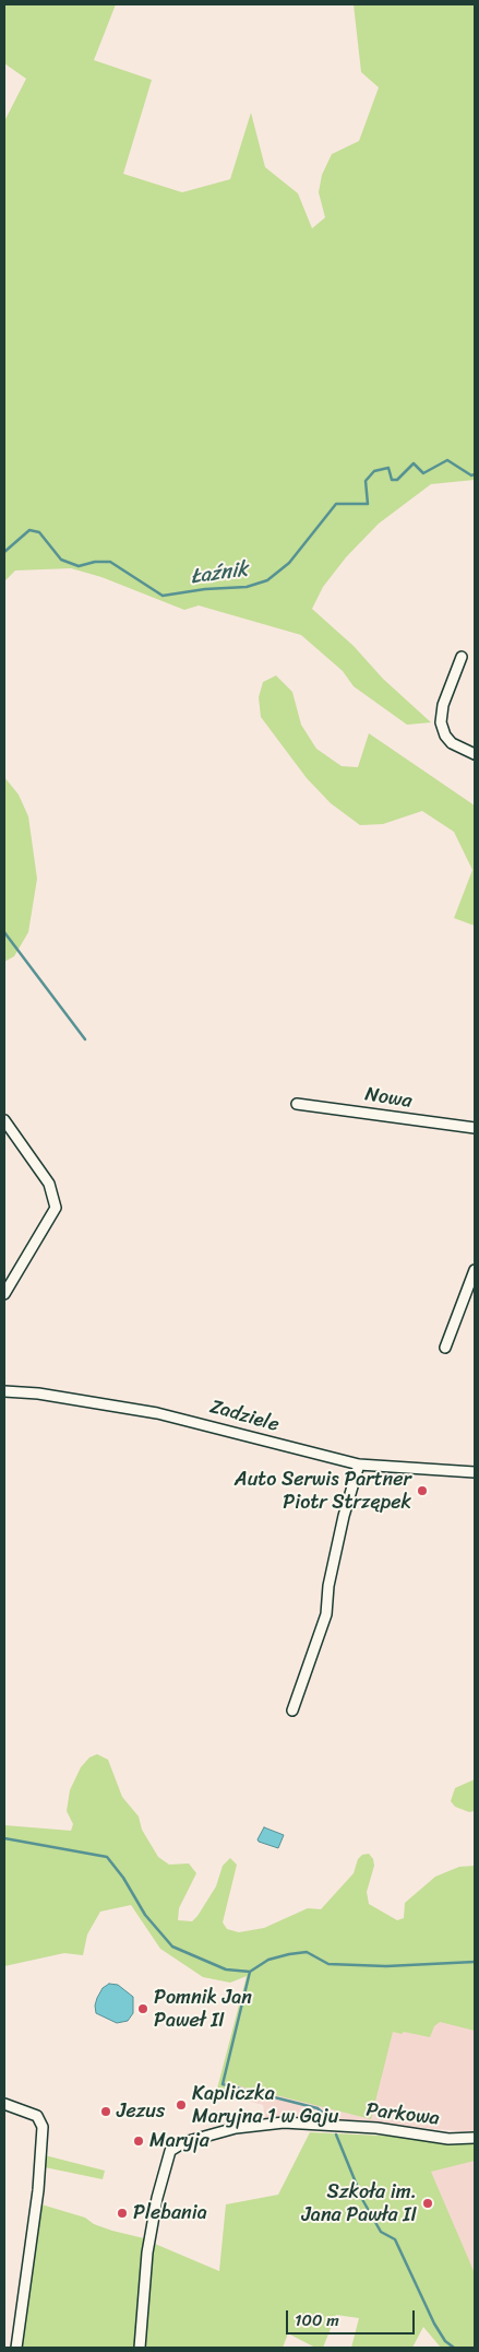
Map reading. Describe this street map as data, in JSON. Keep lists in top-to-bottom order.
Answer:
{
  "streets": {
    "street": ["Nowa", "Zadziele", "Parkowa"]
  },
  "water": ["Łaźnik"],
  "places": [
    "Auto Serwis Partner Piotr Strzępek",
    "Pomnik Jan Paweł II",
    "Kapliczka Maryjna 1 w Gaju",
    "Jezus",
    "Maryja",
    "Szkoła im. Jana Pawła II",
    "Plebania"
  ],
  "scale_bar": "100 m"
}
